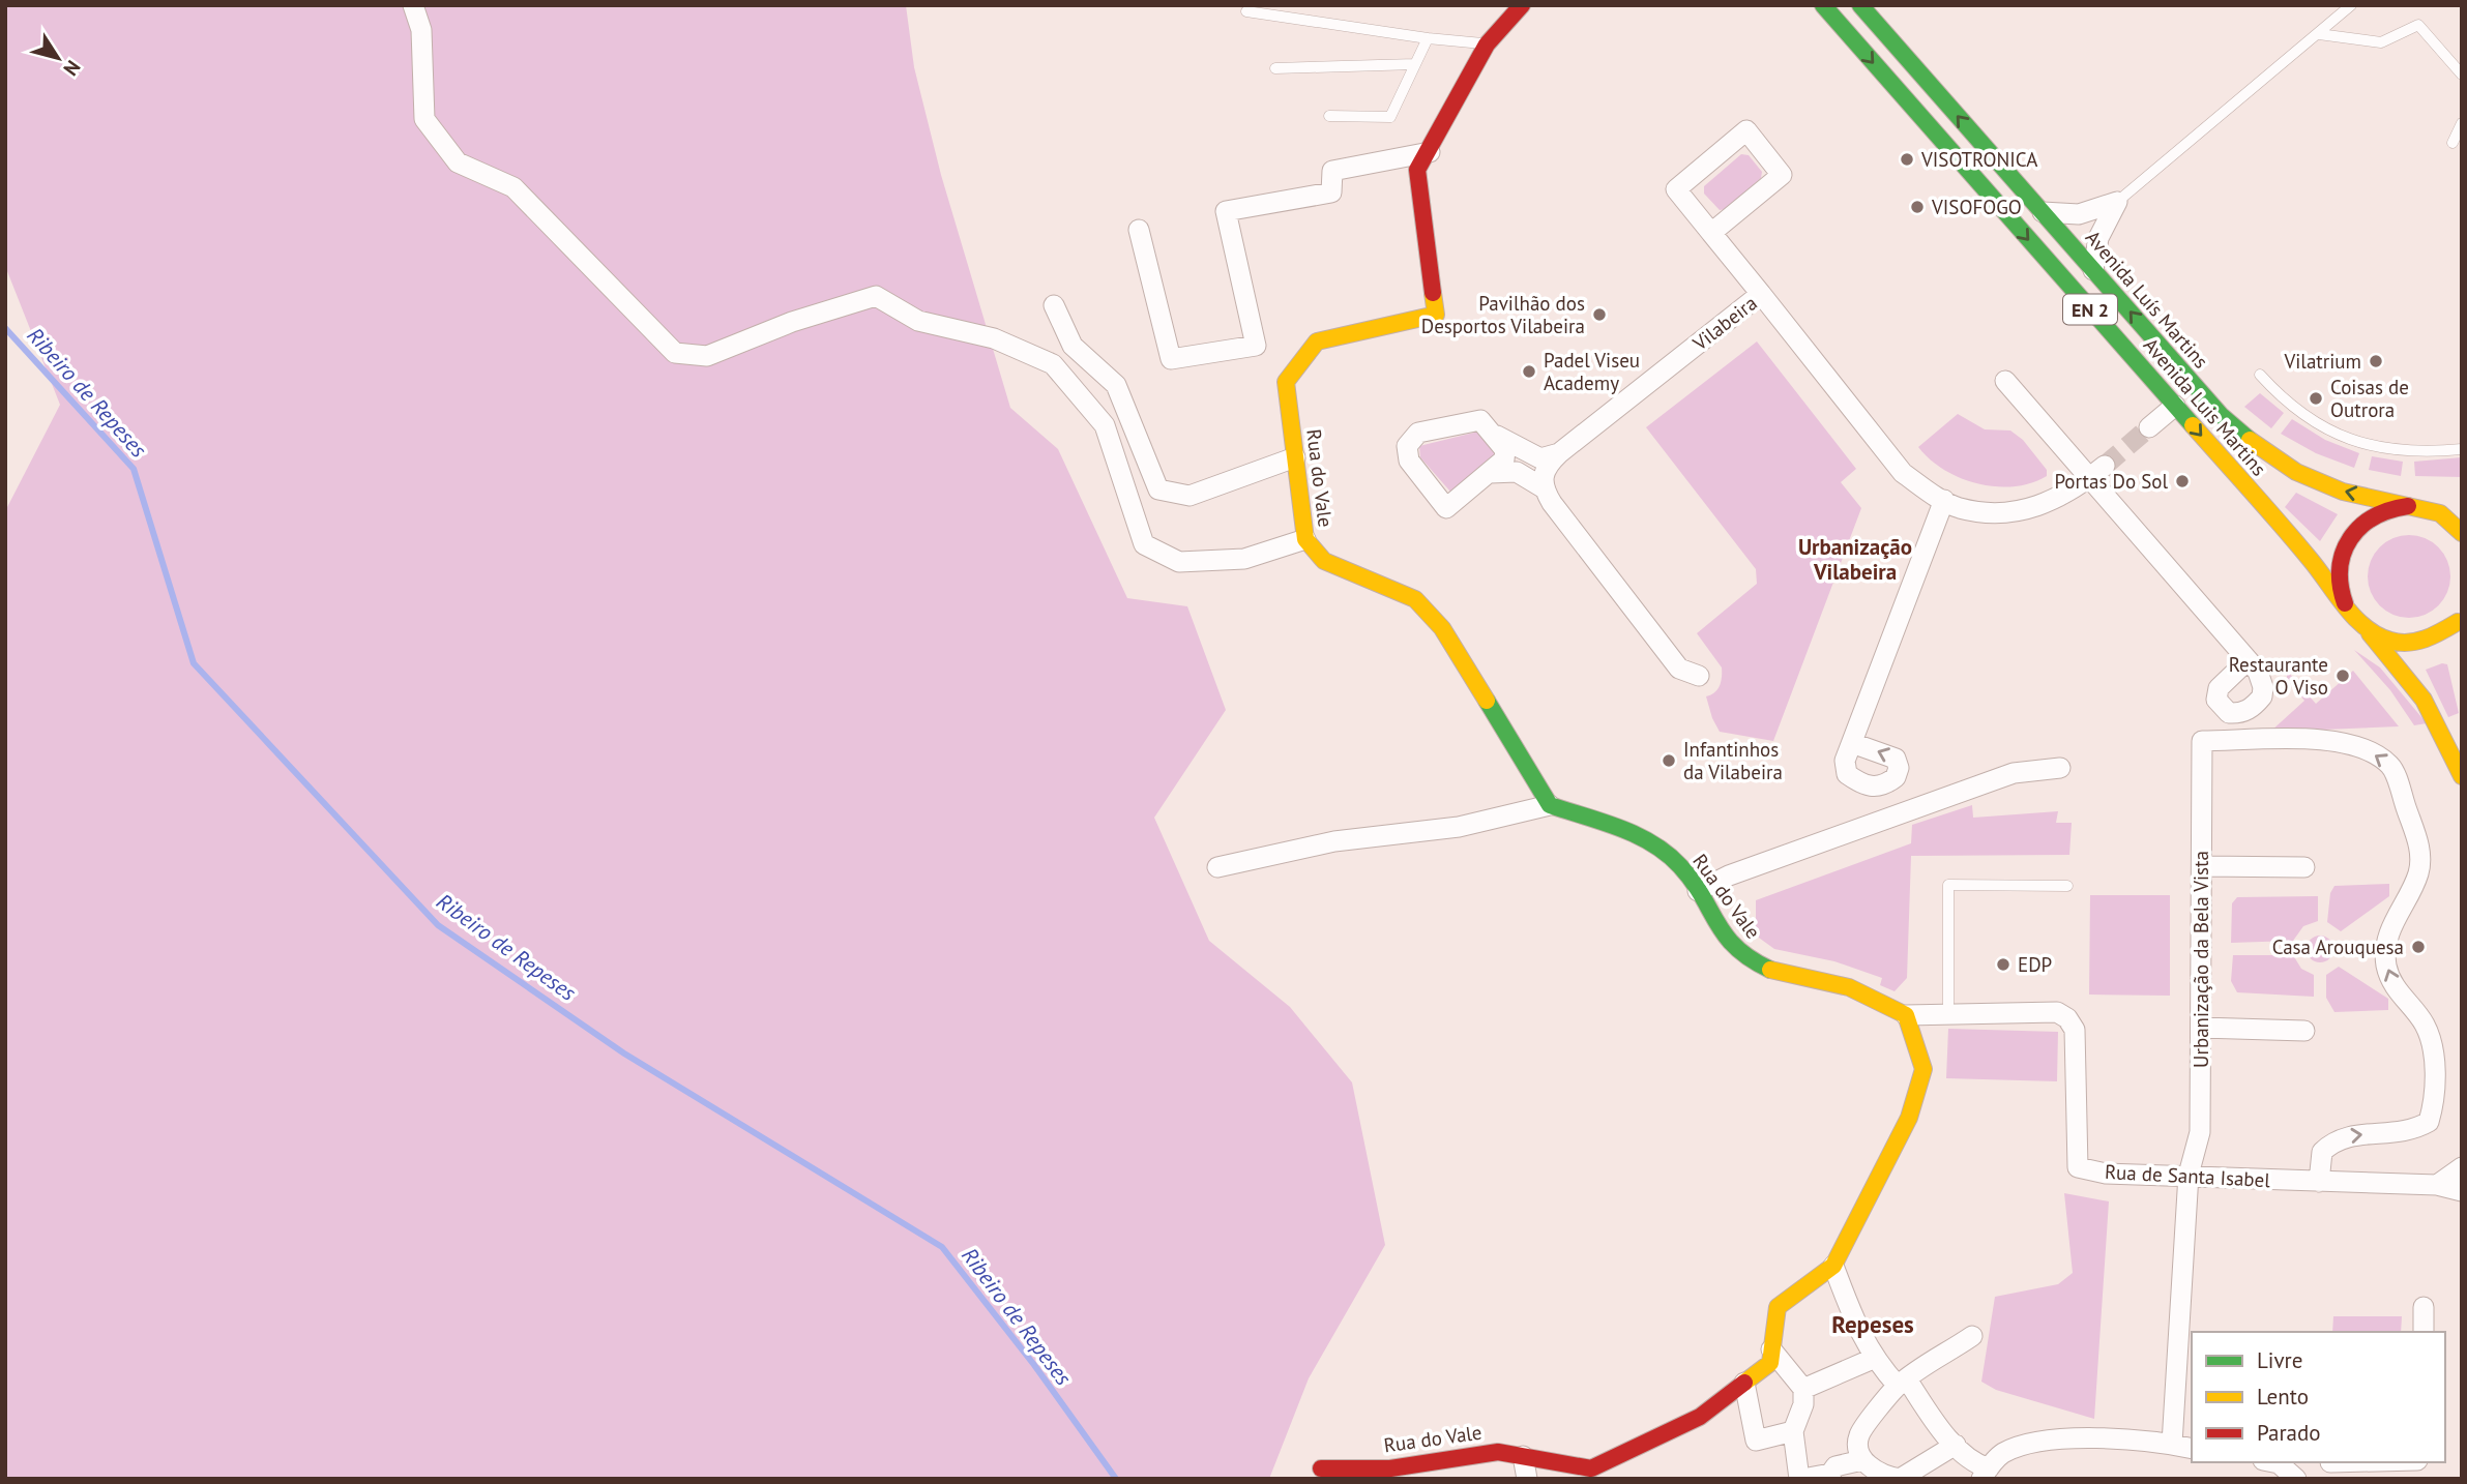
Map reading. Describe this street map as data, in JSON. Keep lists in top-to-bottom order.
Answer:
{
  "streets": {
    "street": [
      "Avenida Luís Martins",
      "EN 2",
      "Vilabeira",
      "Avenida Luis Martins",
      "Rua do Vale",
      "Urbanização da Bela Vista",
      "Rua de Santa Isabel"
    ]
  },
  "crossings": [
    ["Avenida Luís Martins", "EN 2"],
    ["EN 2", "Avenida Luis Martins"],
    ["Rua do Vale", "Rua de Santa Isabel"],
    ["Urbanização da Bela Vista", "Rua de Santa Isabel"]
  ],
  "districts": ["Urbanização Vilabeira", "Repeses"],
  "water": ["Ribeiro de Repeses"],
  "places": [
    "VISOTRONICA",
    "VISOFOGO",
    "Pavilhão dos Desportos Vilabeira",
    "Vilatrium",
    "Padel Viseu Academy",
    "Coisas de Outrora",
    "Portas Do Sol",
    "Restaurante O Viso",
    "Infantinhos da Vilabeira",
    "Casa Arouquesa",
    "EDP"
  ],
  "legend": ["Livre", "Lento", "Parado"],
  "north": "bottom right"
}
